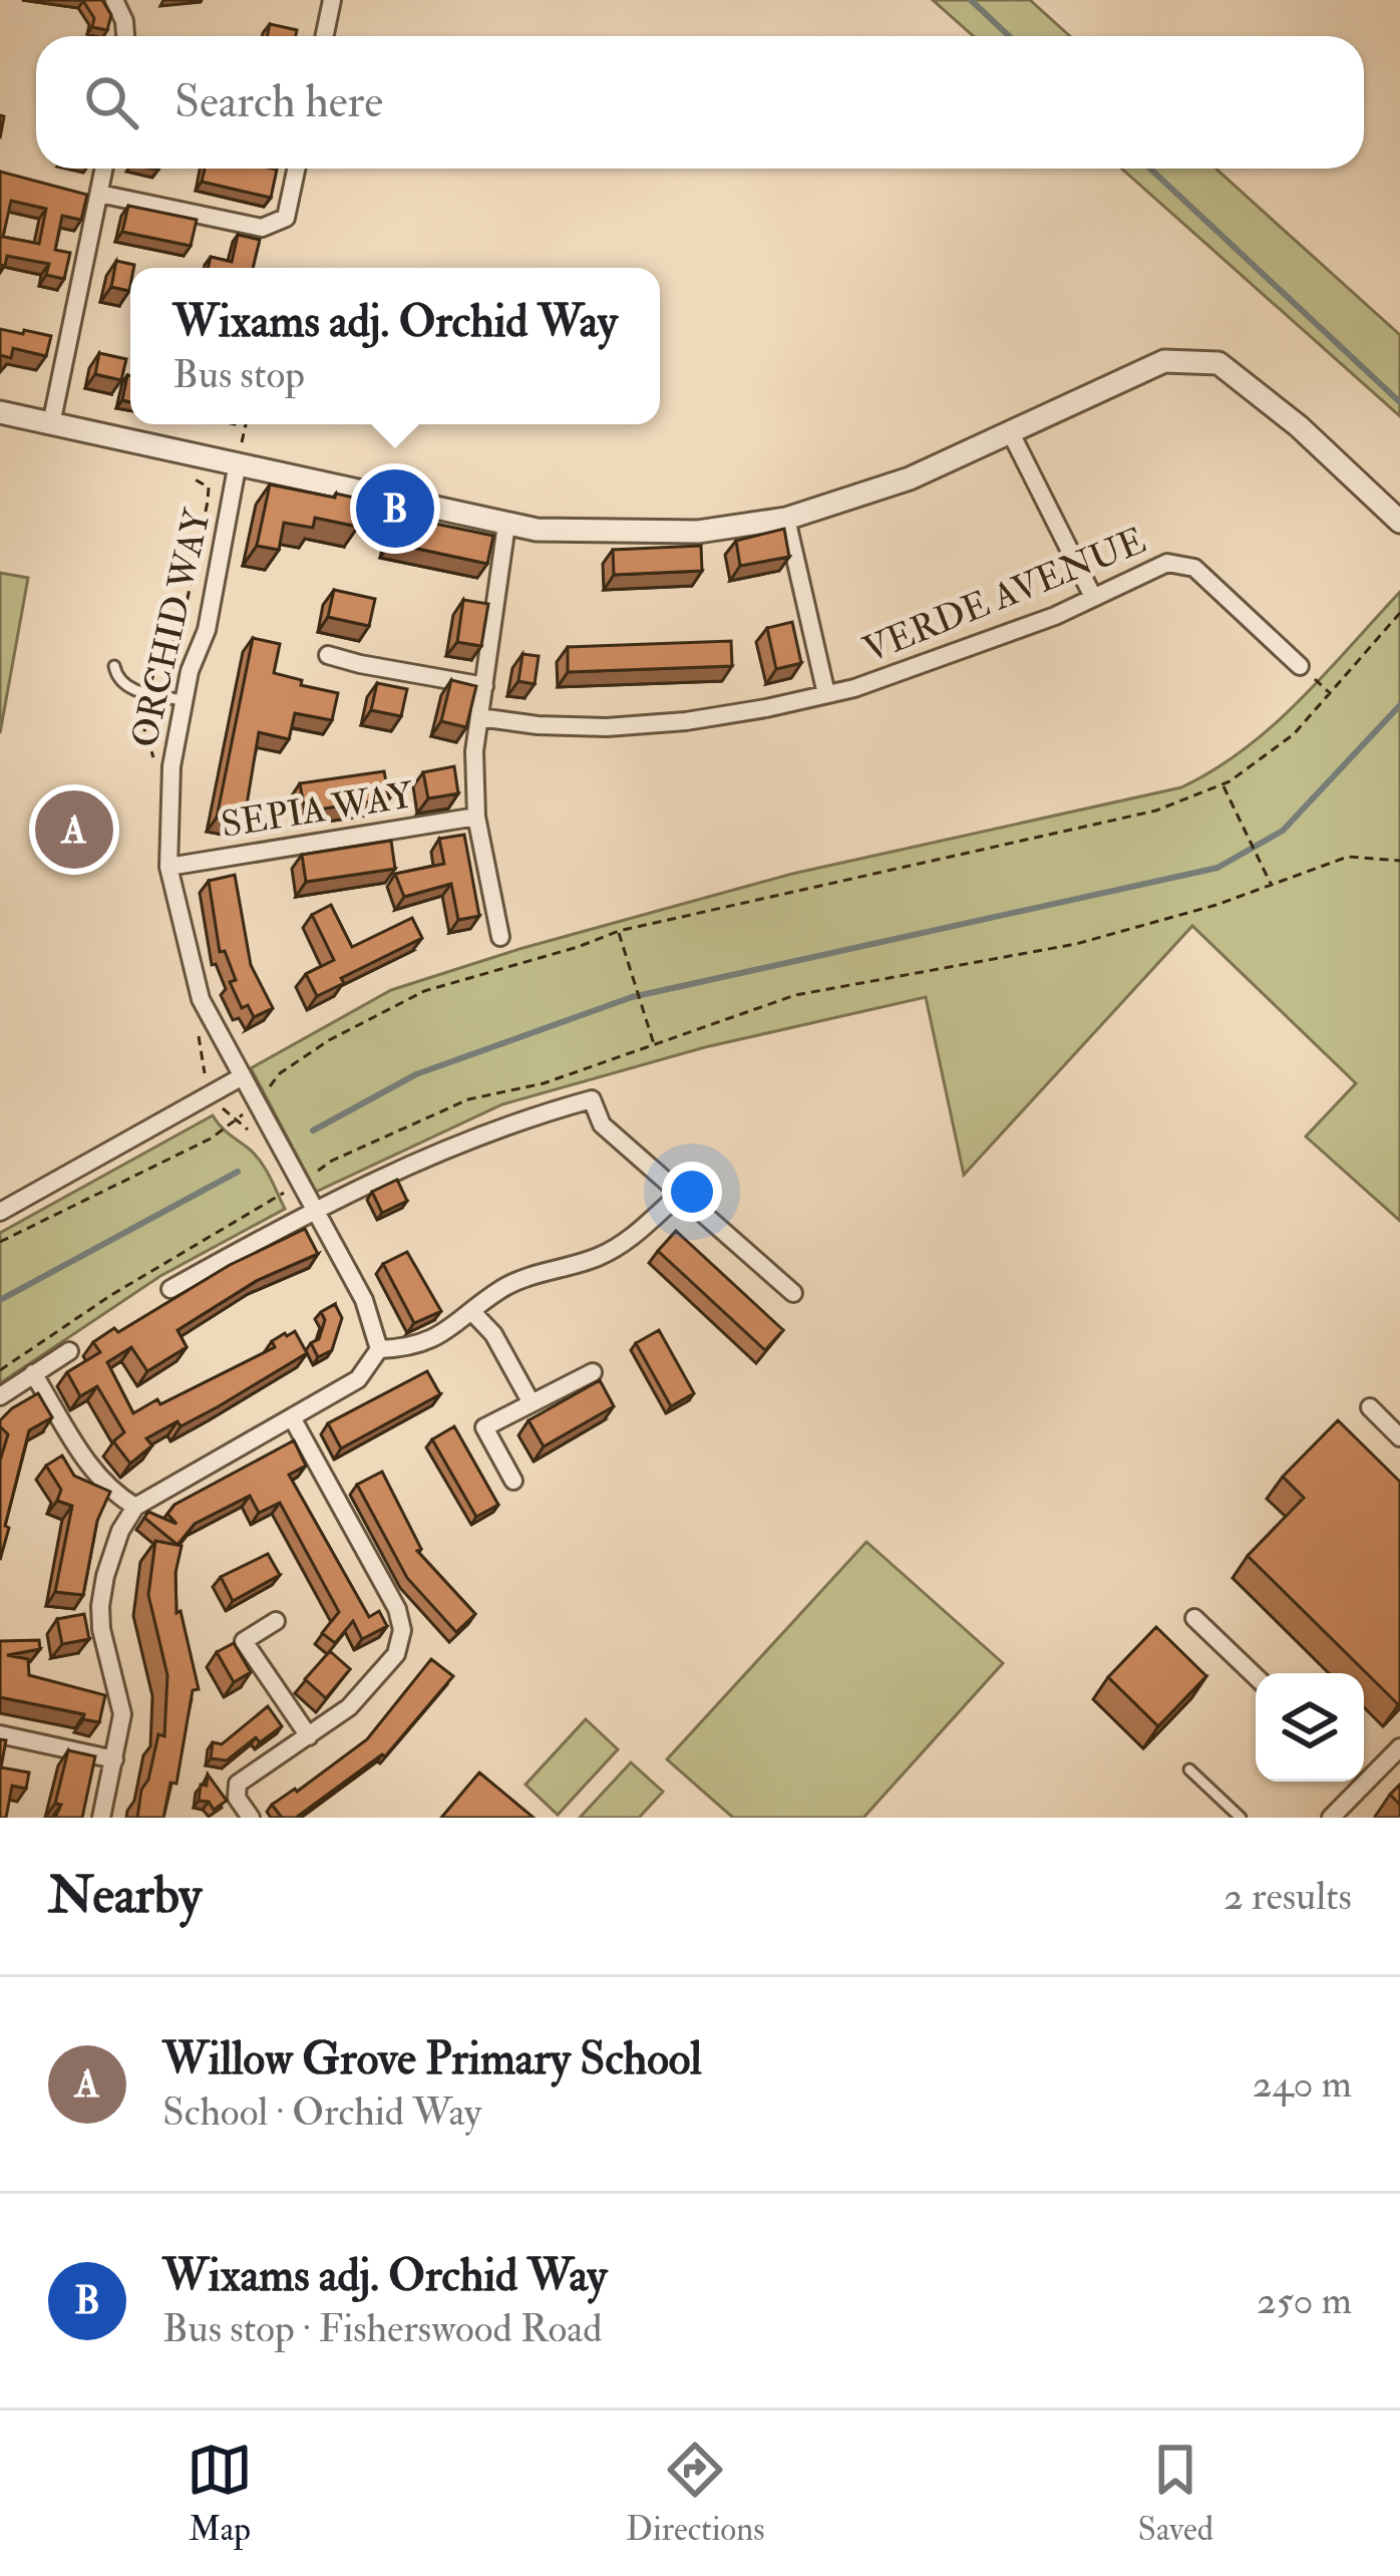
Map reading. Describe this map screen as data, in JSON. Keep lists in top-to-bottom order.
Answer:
{
  "streets": {
    "street": ["VERDE AVENUE", "ORCHID WAY", "SEPIA WAY"]
  },
  "crossings": [
    ["ORCHID WAY", "SEPIA WAY"]
  ],
  "page": {
    "search": "Search here",
    "popup": ["Wixams adj. Orchid Way", "Bus stop"],
    "pins": ["B", "A"],
    "heading": ["Nearby", "2 results"],
    "list": [
      {
        "mark": "A",
        "name": "Willow Grove Primary School",
        "note": "School · Orchid Way",
        "value": "240 m"
      },
      {
        "mark": "B",
        "name": "Wixams adj. Orchid Way",
        "note": "Bus stop · Fisherswood Road",
        "value": "250 m"
      }
    ],
    "nav": ["Map", "Directions", "Saved"]
  }
}
